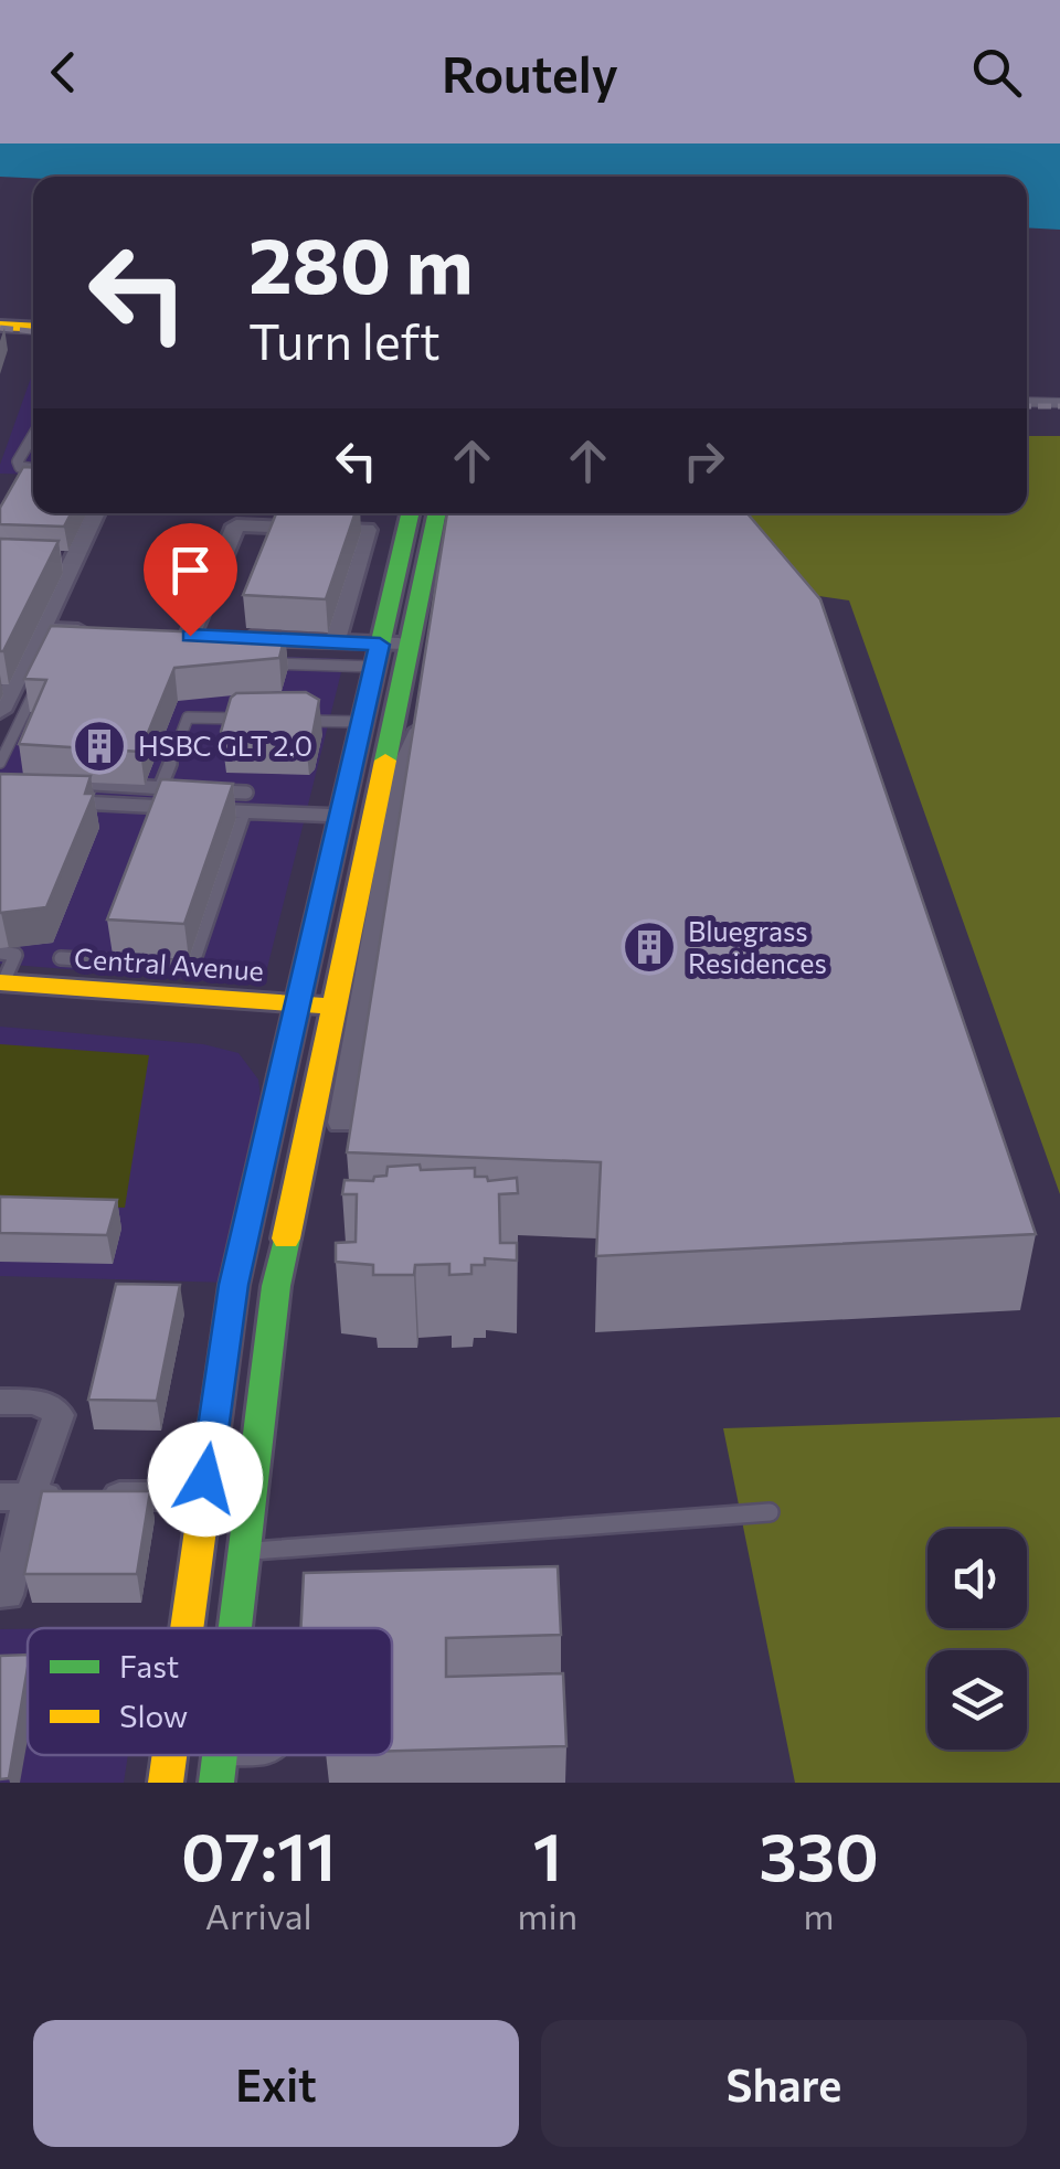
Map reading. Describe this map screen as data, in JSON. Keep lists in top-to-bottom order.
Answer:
{
  "streets": {
    "main road": ["Central Avenue"]
  },
  "places": {
    "building": ["HSBC GLT 2.0", "Bluegrass Residences"]
  },
  "legend": ["Fast", "Slow"],
  "page": {
    "header": "Routely",
    "turn": ["280 m", "Turn left"],
    "eta": [
      "07:11",
      "Arrival",
      "1",
      "min",
      "330",
      "m"
    ],
    "buttons": ["Exit", "Share"]
  }
}
